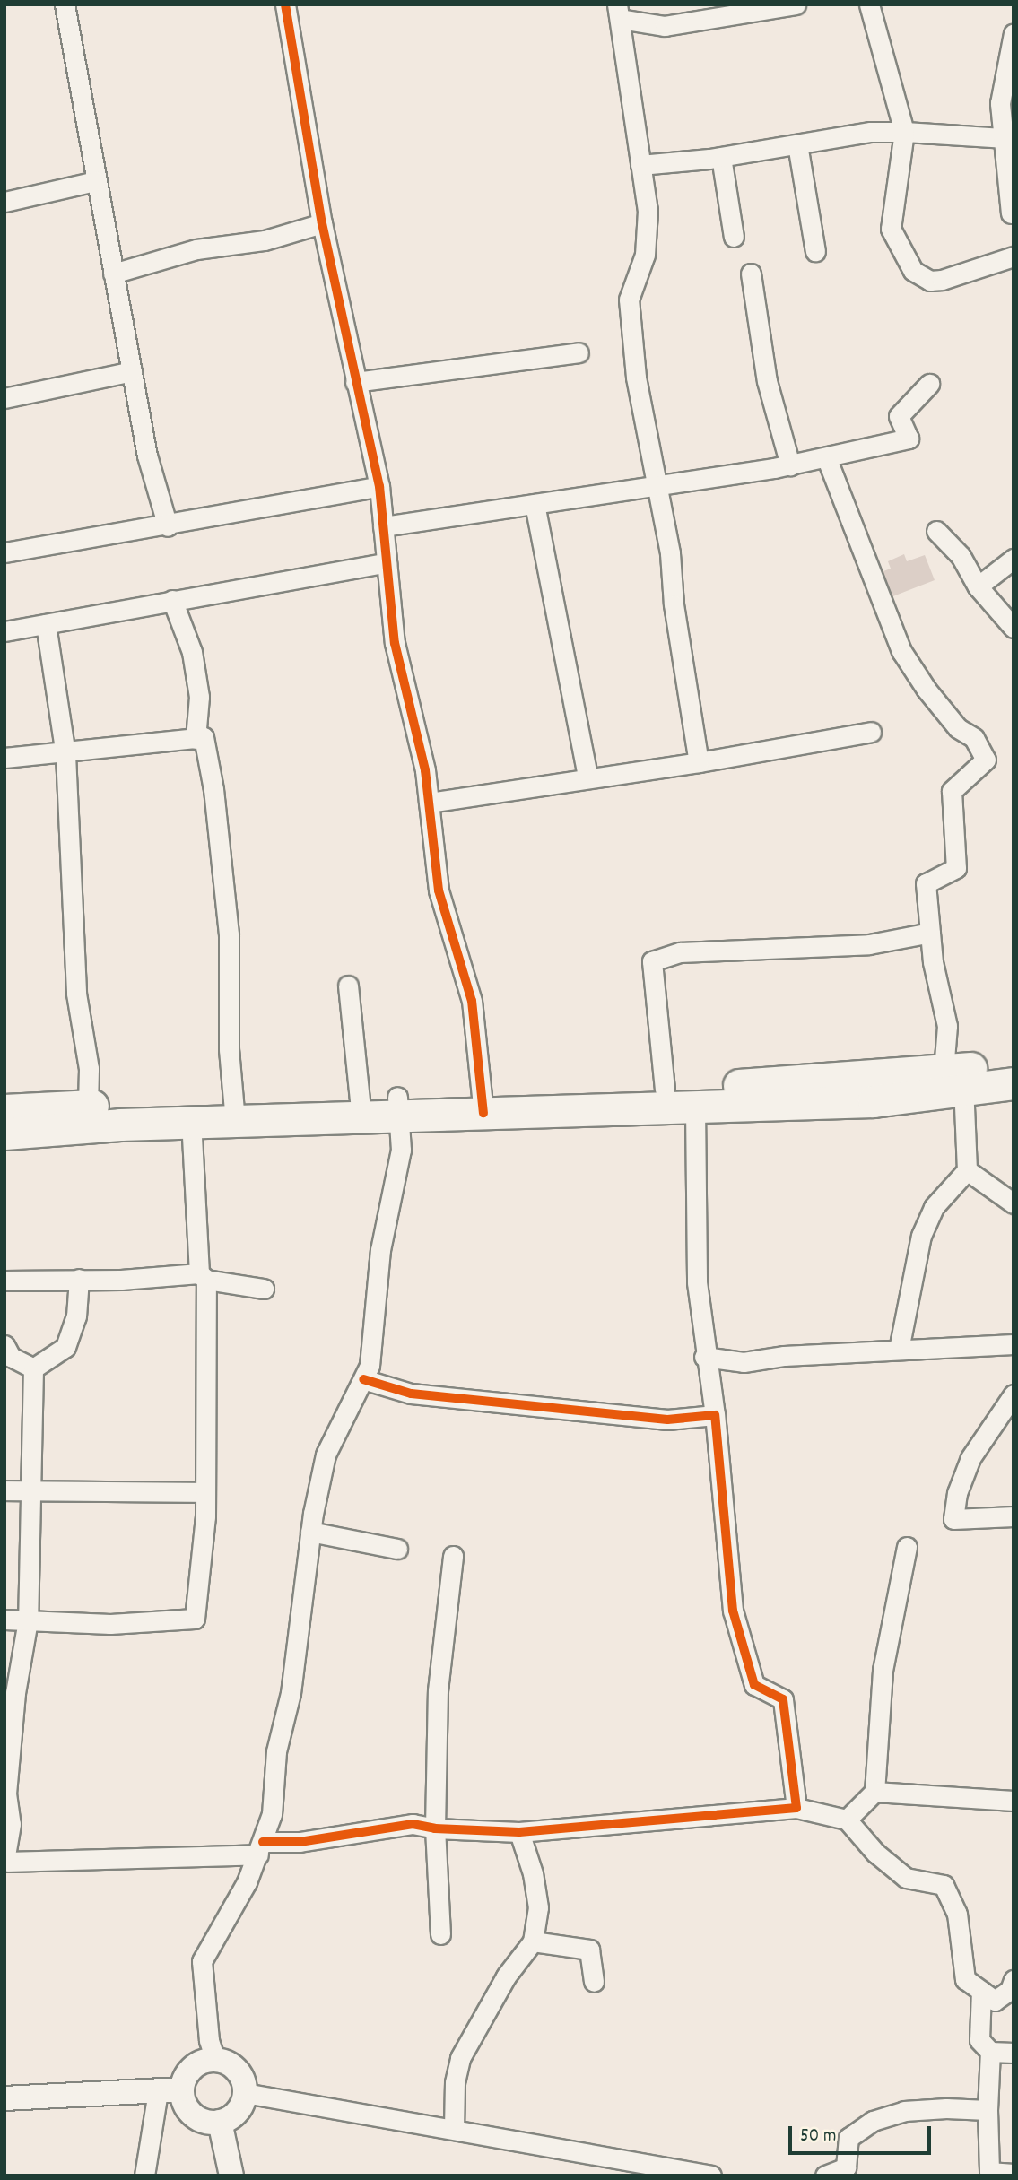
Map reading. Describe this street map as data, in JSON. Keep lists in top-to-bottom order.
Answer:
{
  "scale_bar": "50 m"
}
